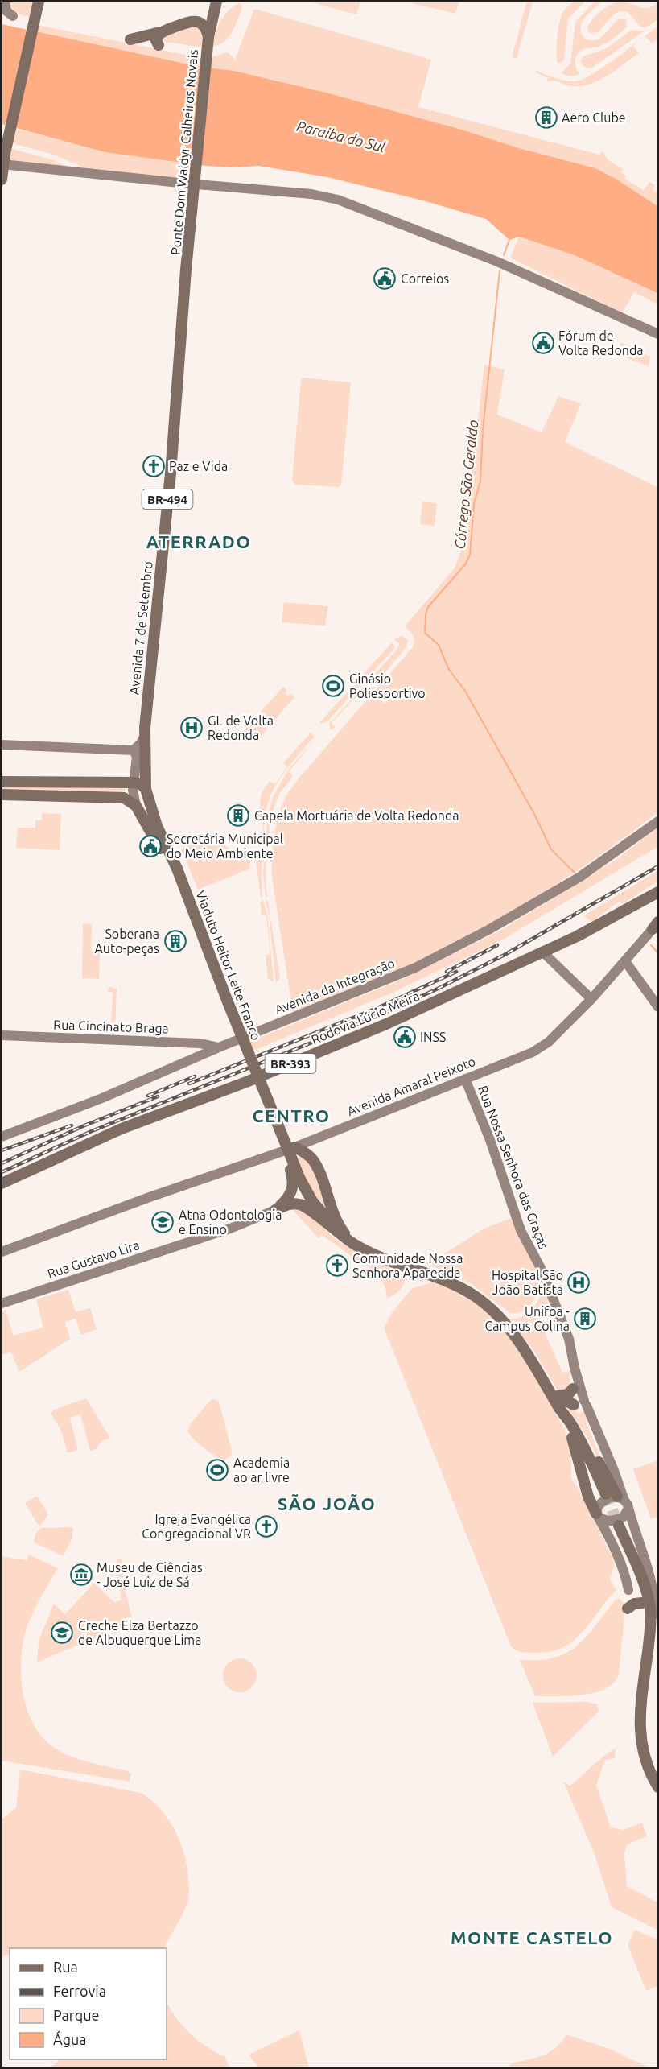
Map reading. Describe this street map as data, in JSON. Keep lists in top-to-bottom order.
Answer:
{
  "streets": {
    "main road": [
      "Ponte Dom Waldyr Calheiros Novais",
      "BR-494",
      "Avenida 7 de Setembro",
      "Viaduto Heitor Leite Franco",
      "Rodovia Lúcio Meira",
      "BR-393"
    ],
    "street": [
      "Avenida da Integração",
      "Rua Cincinato Braga",
      "Avenida Amaral Peixoto",
      "Rua Nossa Senhora das Graças",
      "Rua Gustavo Lira"
    ]
  },
  "crossings": [
    ["Ponte Dom Waldyr Calheiros Novais", "Avenida 7 de Setembro"],
    ["Avenida 7 de Setembro", "Viaduto Heitor Leite Franco"],
    ["Avenida da Integração", "Rua Cincinato Braga"],
    ["Avenida Amaral Peixoto", "Rua Nossa Senhora das Graças"]
  ],
  "districts": [
    "ATERRADO",
    "CENTRO",
    "SÃO JOÃO",
    "MONTE CASTELO"
  ],
  "water": ["Paraiba do Sul", "Córrego São Geraldo"],
  "places": {
    "building": [
      "Aero Clube",
      "Capela Mortuária de Volta Redonda",
      "Soberana Auto-peças",
      "Unifoa - Campus Colina"
    ],
    "public building": [
      "Correios",
      "Fórum de Volta Redonda",
      "Secretária Municipal do Meio Ambiente",
      "INSS"
    ],
    "church": ["Paz e Vida", "Comunidade Nossa Senhora Aparecida", "Igreja Evangélica Congregacional VR"],
    "sports": ["Ginásio Poliesportivo", "Academia ao ar livre"],
    "hospital": ["GL de Volta Redonda", "Hospital São João Batista"],
    "school or university": ["Atna Odontologia e Ensino", "Creche Elza Bertazzo de Albuquerque Lima"],
    "museum": ["Museu de Ciências - José Luiz de Sá"]
  },
  "legend": [
    "Rua",
    "Ferrovia",
    "Parque",
    "Água"
  ]
}
